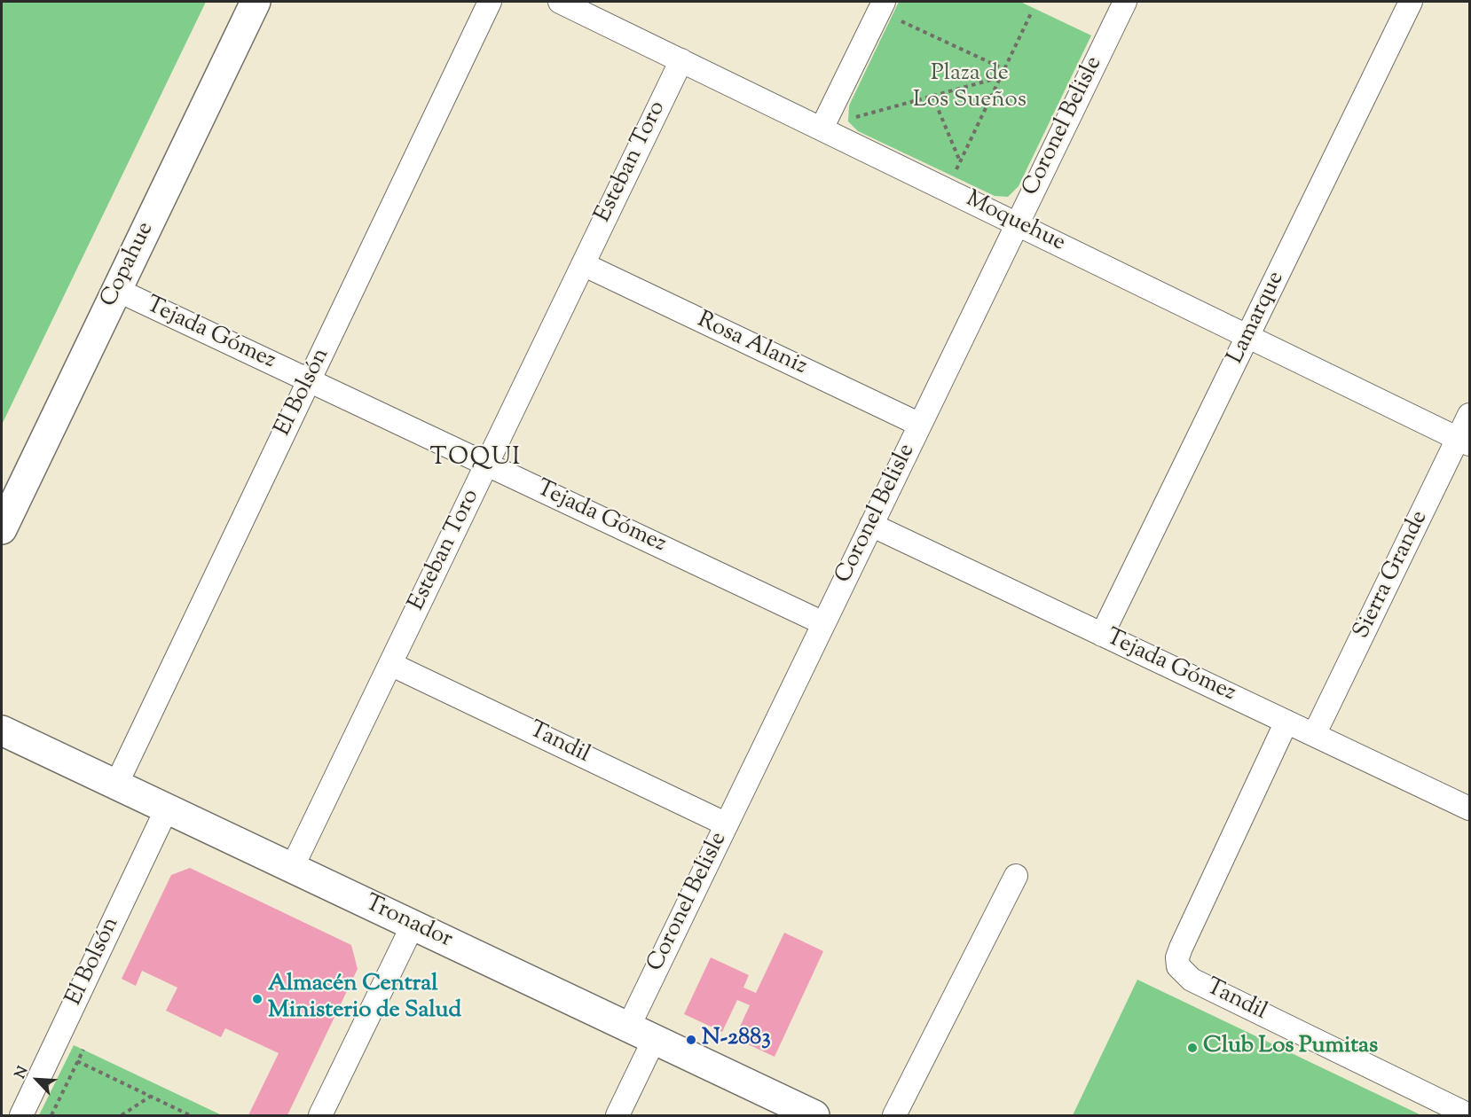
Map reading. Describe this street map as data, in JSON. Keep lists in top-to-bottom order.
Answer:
{
  "streets": {
    "main road": ["Copahue", "Tronador"],
    "street": [
      "Coronel Belisle",
      "Esteban Toro",
      "Moquehue",
      "Lamarque",
      "Tejada Gómez",
      "Rosa Alaniz",
      "El Bolsón",
      "Sierra Grande",
      "Tandil"
    ]
  },
  "crossings": [
    ["Coronel Belisle", "Moquehue"],
    ["Coronel Belisle", "Tejada Gómez"],
    ["Coronel Belisle", "Rosa Alaniz"],
    ["Coronel Belisle", "Tandil"],
    ["Coronel Belisle", "Tronador"],
    ["Esteban Toro", "Moquehue"],
    ["Esteban Toro", "Tejada Gómez"],
    ["Esteban Toro", "Rosa Alaniz"],
    ["Esteban Toro", "Tandil"],
    ["Esteban Toro", "Tronador"],
    ["Moquehue", "Lamarque"],
    ["Moquehue", "Sierra Grande"],
    ["Copahue", "Tejada Gómez"],
    ["Lamarque", "Tejada Gómez"],
    ["Tejada Gómez", "El Bolsón"],
    ["Tejada Gómez", "Sierra Grande"],
    ["Tejada Gómez", "Tandil"],
    ["El Bolsón", "Tronador"]
  ],
  "districts": ["TOQUI"],
  "parks": ["Plaza de Los Sueños"],
  "places": ["Almacén Central Ministerio de Salud", "N-2883", "Club Los Pumitas"],
  "north": "top left"
}
